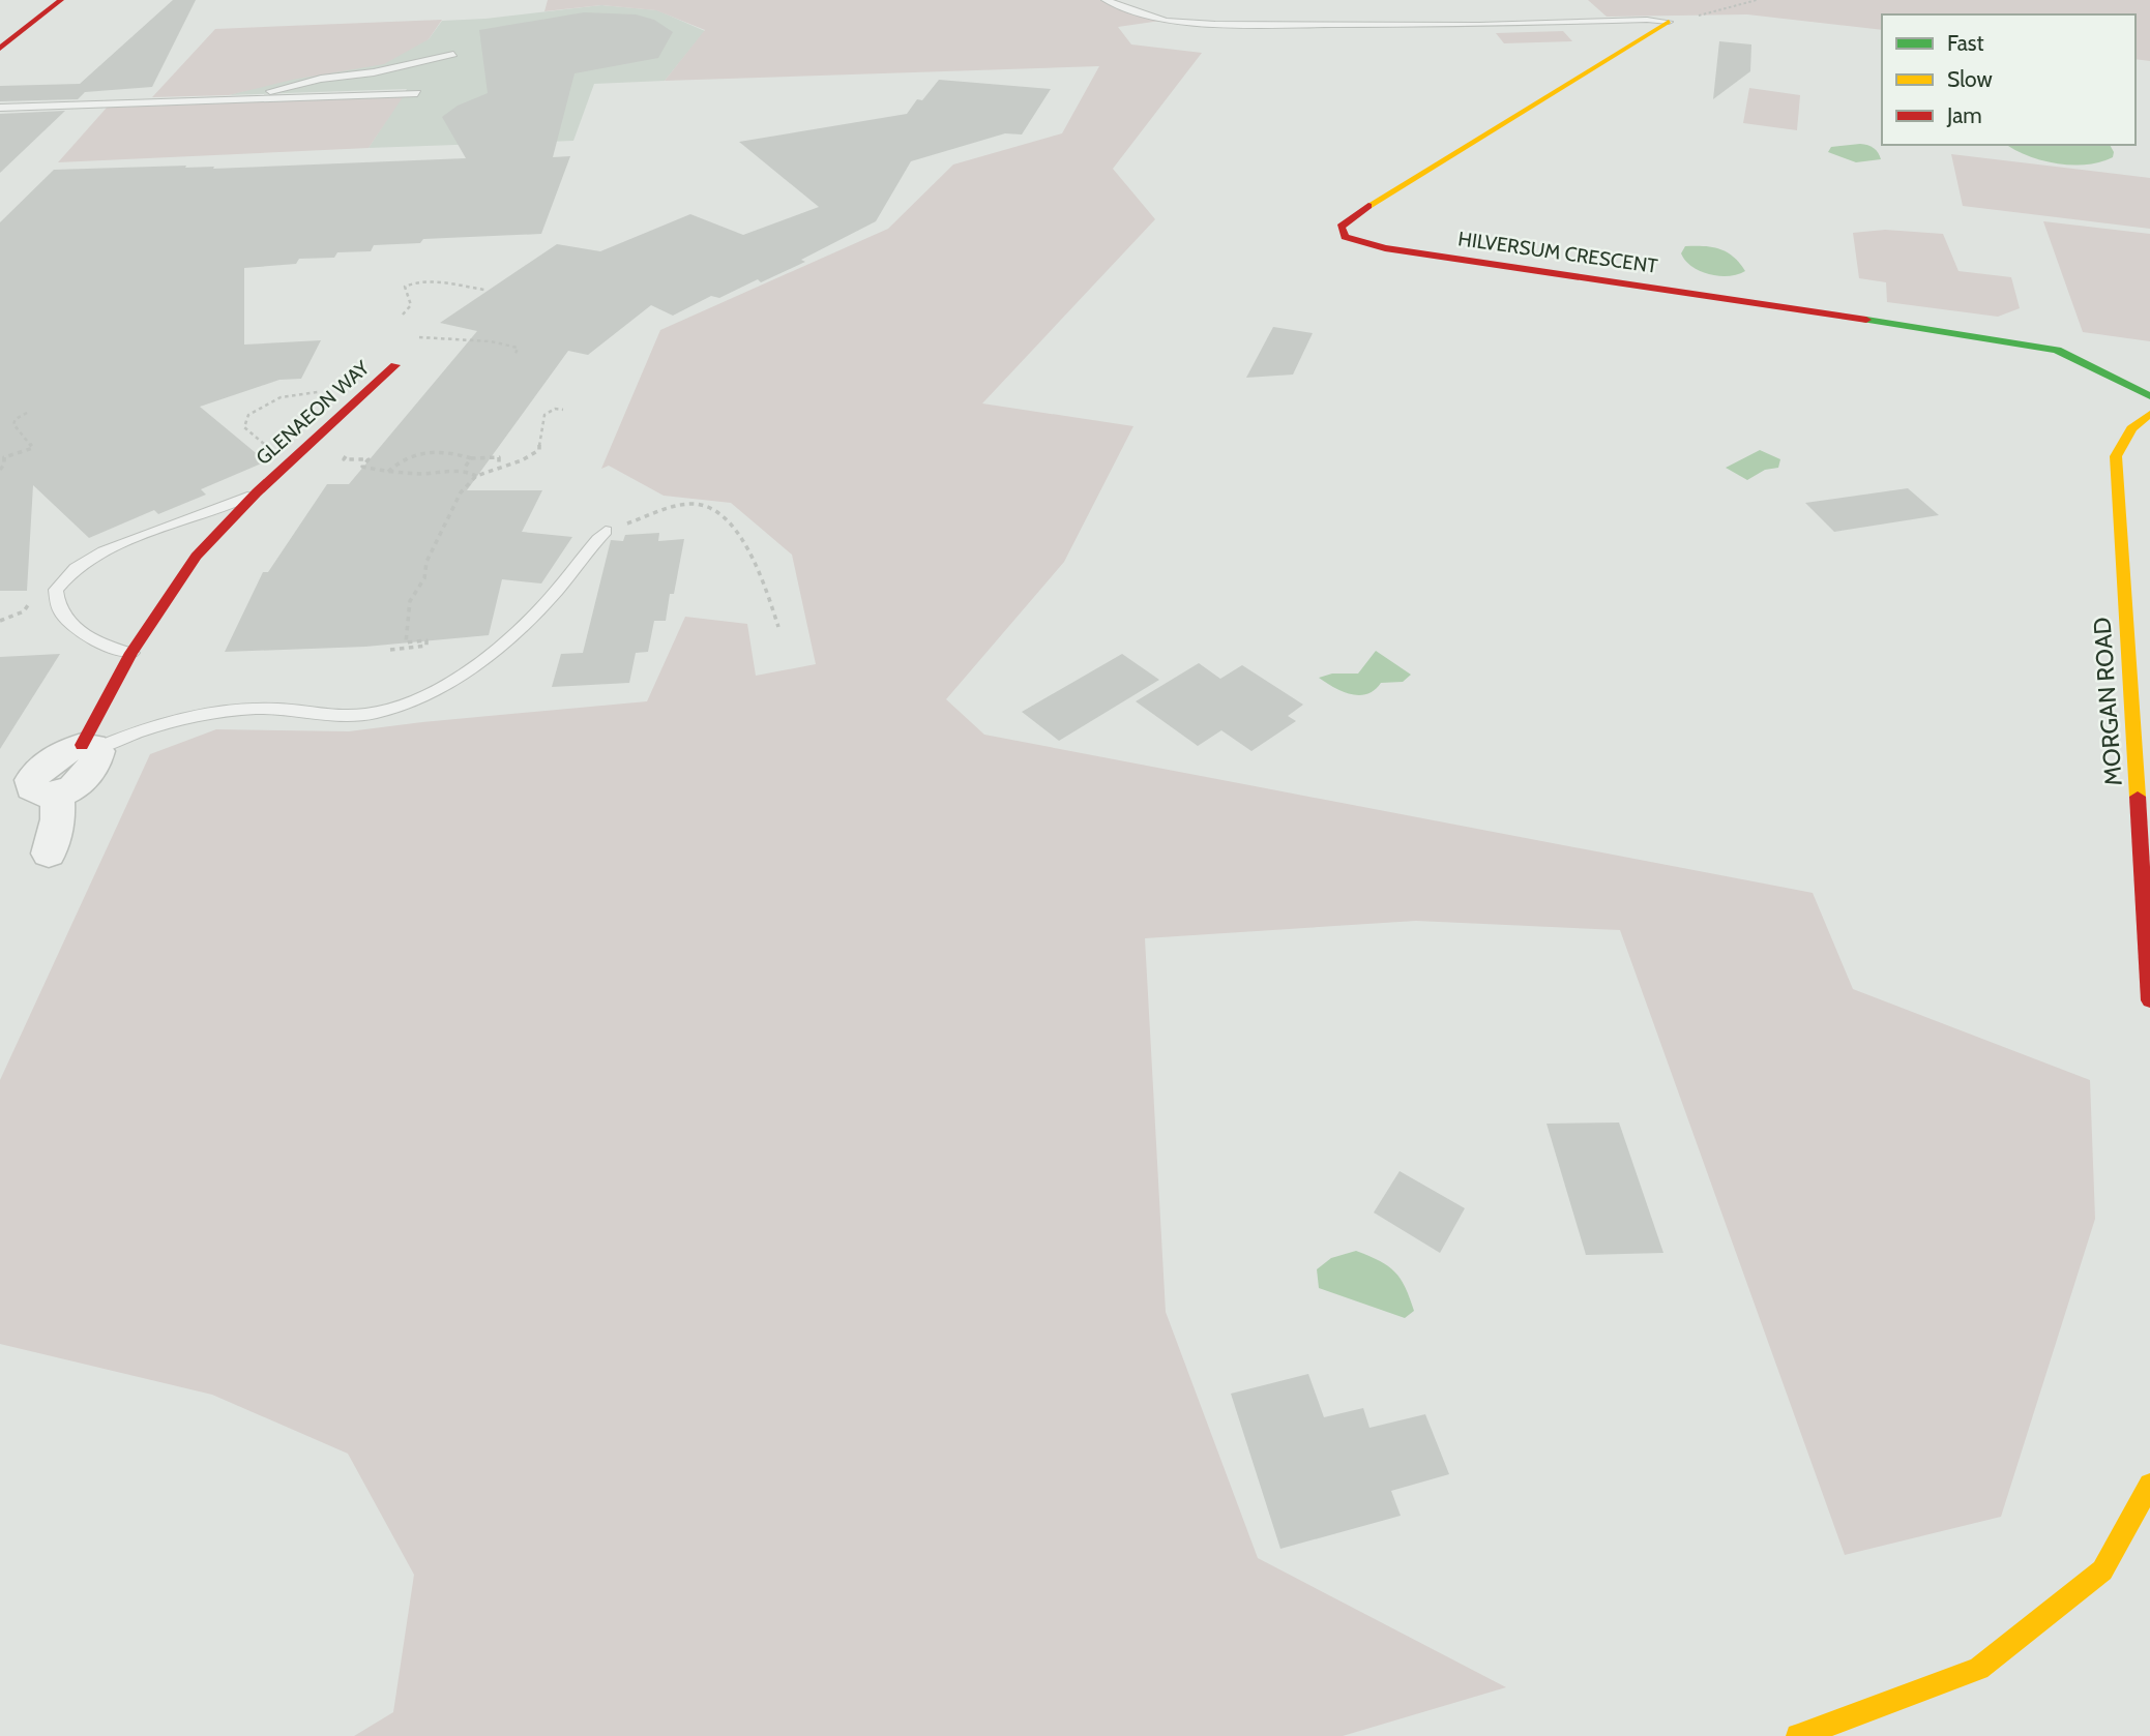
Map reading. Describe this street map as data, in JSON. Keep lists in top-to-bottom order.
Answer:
{
  "streets": {
    "street": ["HILVERSUM CRESCENT", "GLENAEON WAY", "MORGAN ROAD"]
  },
  "legend": ["Fast", "Slow", "Jam"]
}
